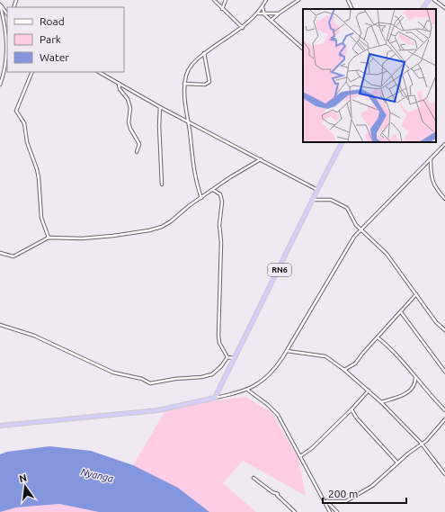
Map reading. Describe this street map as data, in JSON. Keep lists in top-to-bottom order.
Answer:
{
  "streets": {
    "highway": ["RN6"]
  },
  "water": ["Nyanga"],
  "legend": ["Road", "Park", "Water"],
  "scale_bar": "200 m",
  "north": "top"
}
